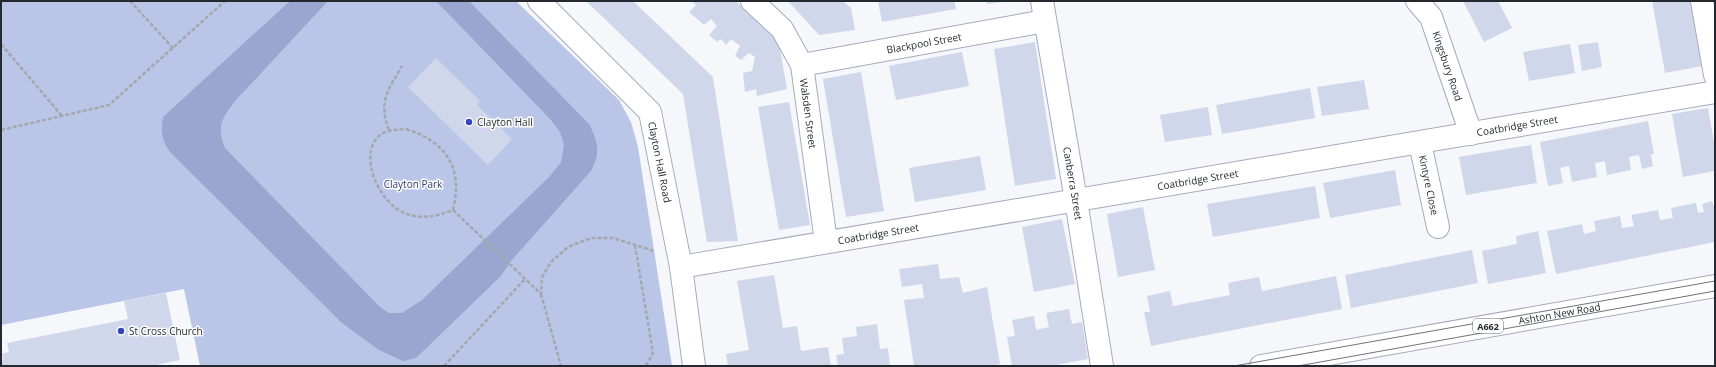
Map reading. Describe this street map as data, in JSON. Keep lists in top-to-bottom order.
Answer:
{
  "streets": {
    "street": [
      "Blackpool Street",
      "Kingsbury Road",
      "Walsden Street",
      "Coatbridge Street",
      "Clayton Hall Road",
      "Canberra Street",
      "Kintyre Close",
      "Ashton New Road",
      "A662"
    ]
  },
  "crossings": [
    ["Blackpool Street", "Walsden Street"],
    ["Blackpool Street", "Canberra Street"],
    ["Kingsbury Road", "Coatbridge Street"],
    ["Walsden Street", "Coatbridge Street"],
    ["Coatbridge Street", "Clayton Hall Road"],
    ["Coatbridge Street", "Canberra Street"],
    ["Coatbridge Street", "Kintyre Close"]
  ],
  "parks": ["Clayton Park"],
  "places": ["Clayton Hall", "St Cross Church"]
}
